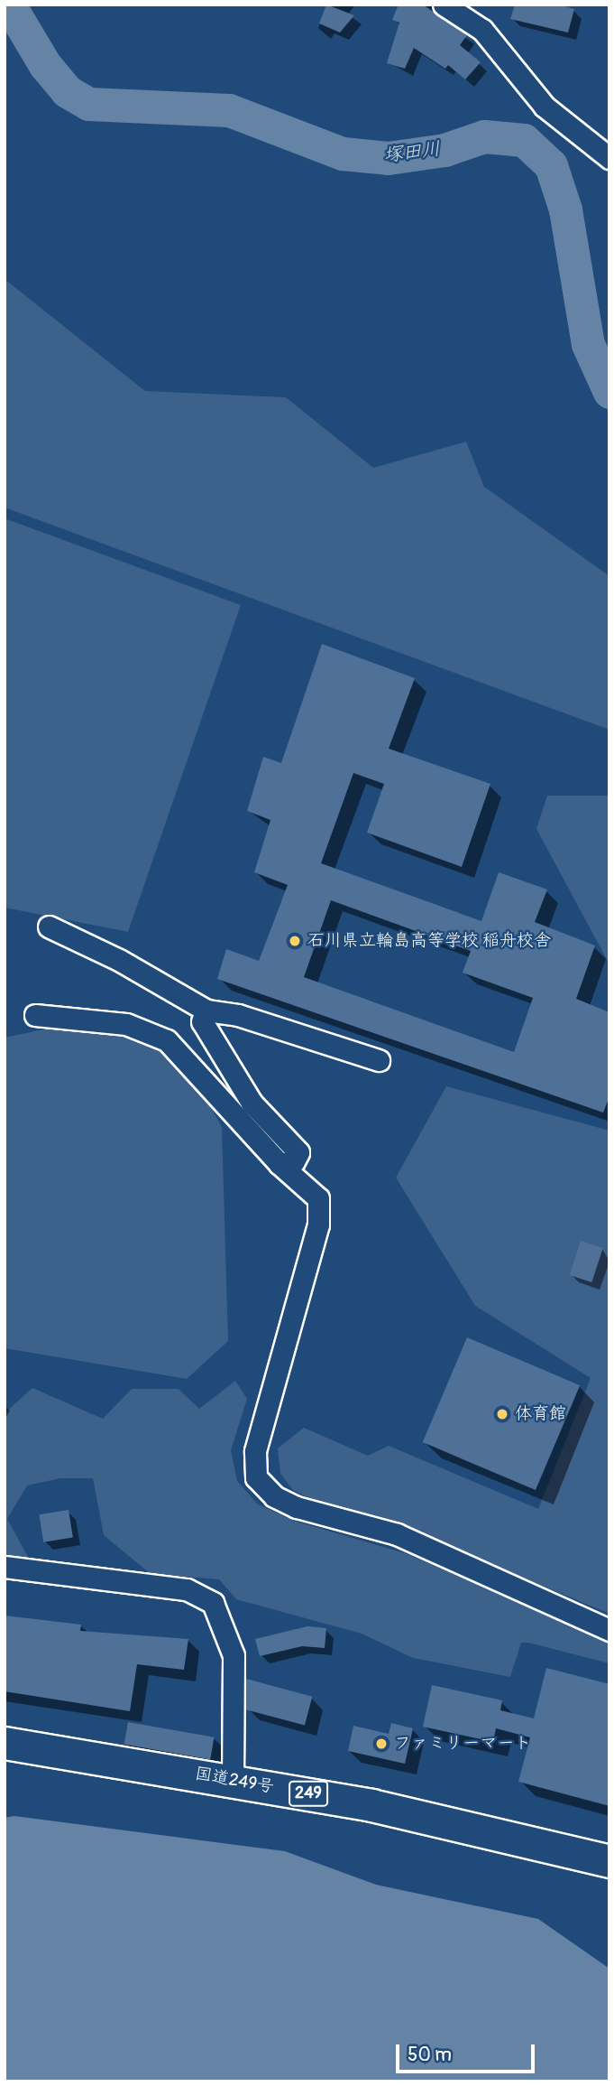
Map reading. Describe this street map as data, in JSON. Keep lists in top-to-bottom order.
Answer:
{
  "streets": {
    "highway": ["国道249号", "249"]
  },
  "water": ["塚田川"],
  "places": ["石川県立輪島高等学校 稲舟校舎", "体育館", "ファミリーマート"],
  "scale_bar": "50 m"
}
